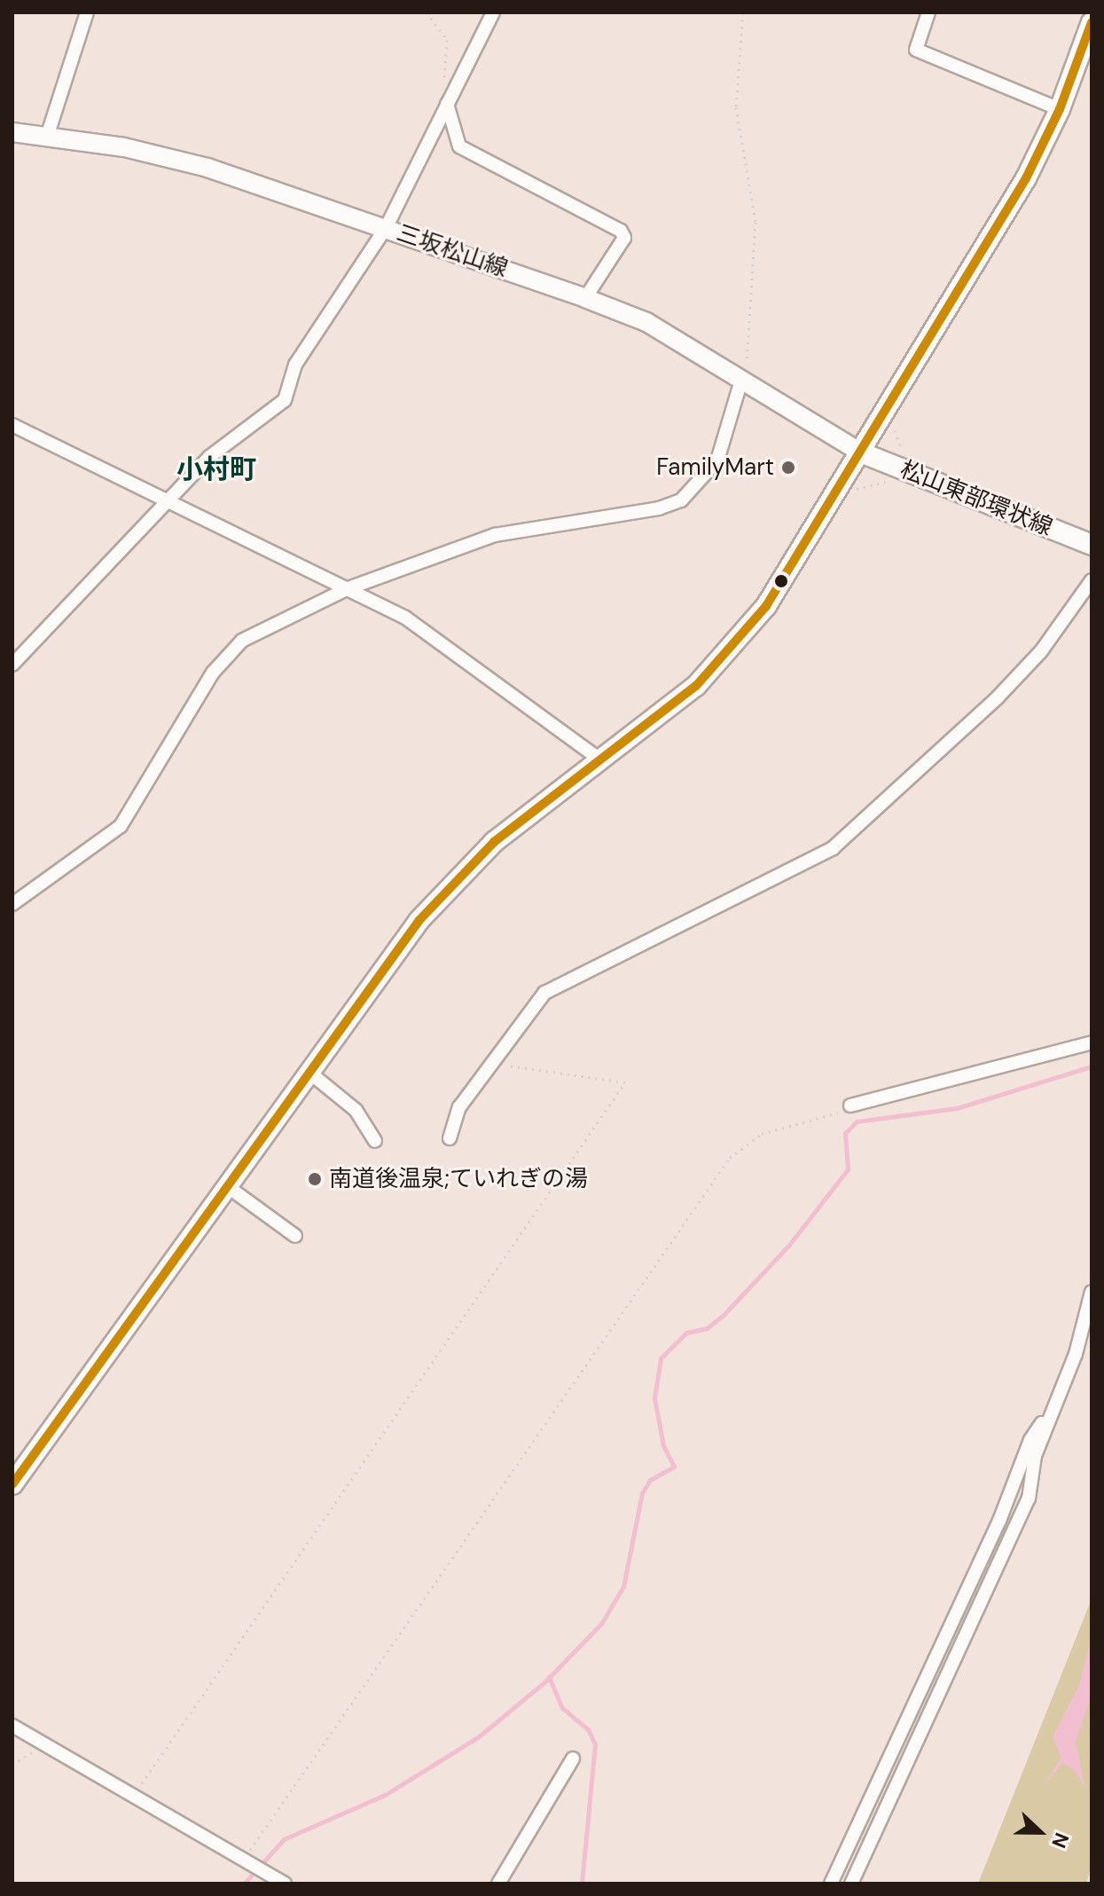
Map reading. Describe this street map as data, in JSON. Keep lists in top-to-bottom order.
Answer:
{
  "streets": {
    "main road": ["三坂松山線", "松山東部環状線"]
  },
  "crossings": [
    ["三坂松山線", "松山東部環状線"]
  ],
  "districts": ["小村町"],
  "places": ["FamilyMart", "南道後温泉;ていれぎの湯"],
  "north": "right"
}
